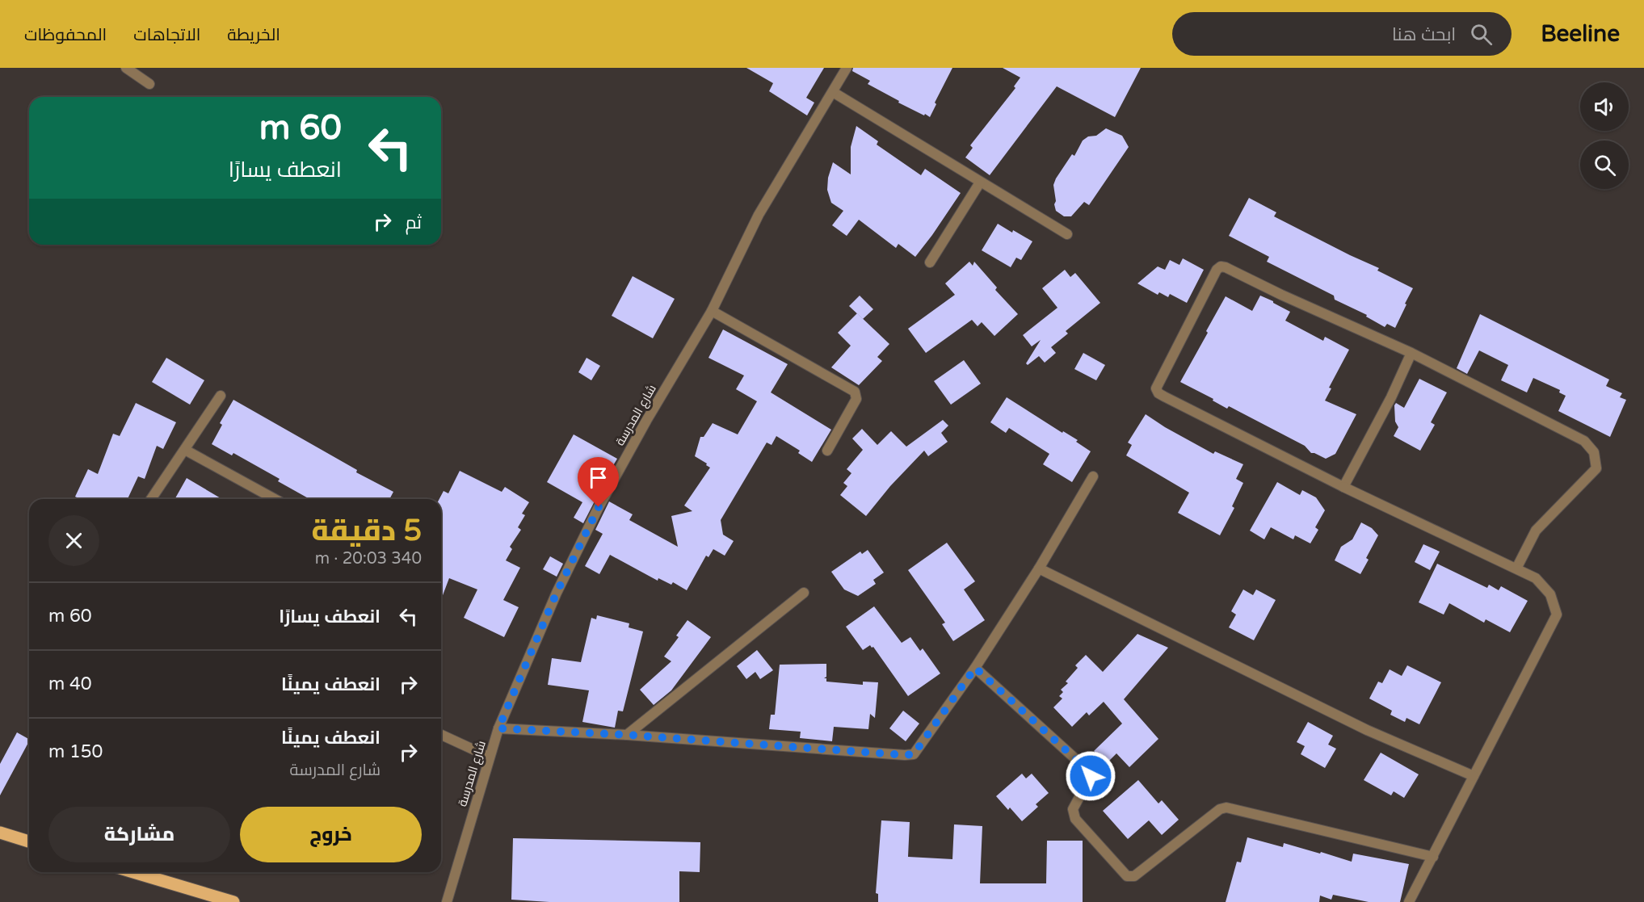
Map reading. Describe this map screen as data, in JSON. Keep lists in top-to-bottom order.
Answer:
{
  "streets": {
    "street": ["شارع المدرسة"]
  },
  "page": {
    "header": "Beeline",
    "search": "ابحث هنا",
    "nav": ["الخريطة", "الاتجاهات", "المحفوظات"],
    "turn": ["60 m", "انعطف يسارًا"],
    "then": "ثم",
    "heading": ["5 دقيقة", "340 m · 20:03"],
    "list": [
      {
        "name": "انعطف يسارًا",
        "value": "60 m"
      },
      {
        "name": "انعطف يمينًا",
        "value": "40 m"
      },
      {
        "name": "انعطف يمينًا",
        "note": "شارع المدرسة",
        "value": "150 m"
      }
    ],
    "buttons": ["خروج", "مشاركة"]
  }
}
